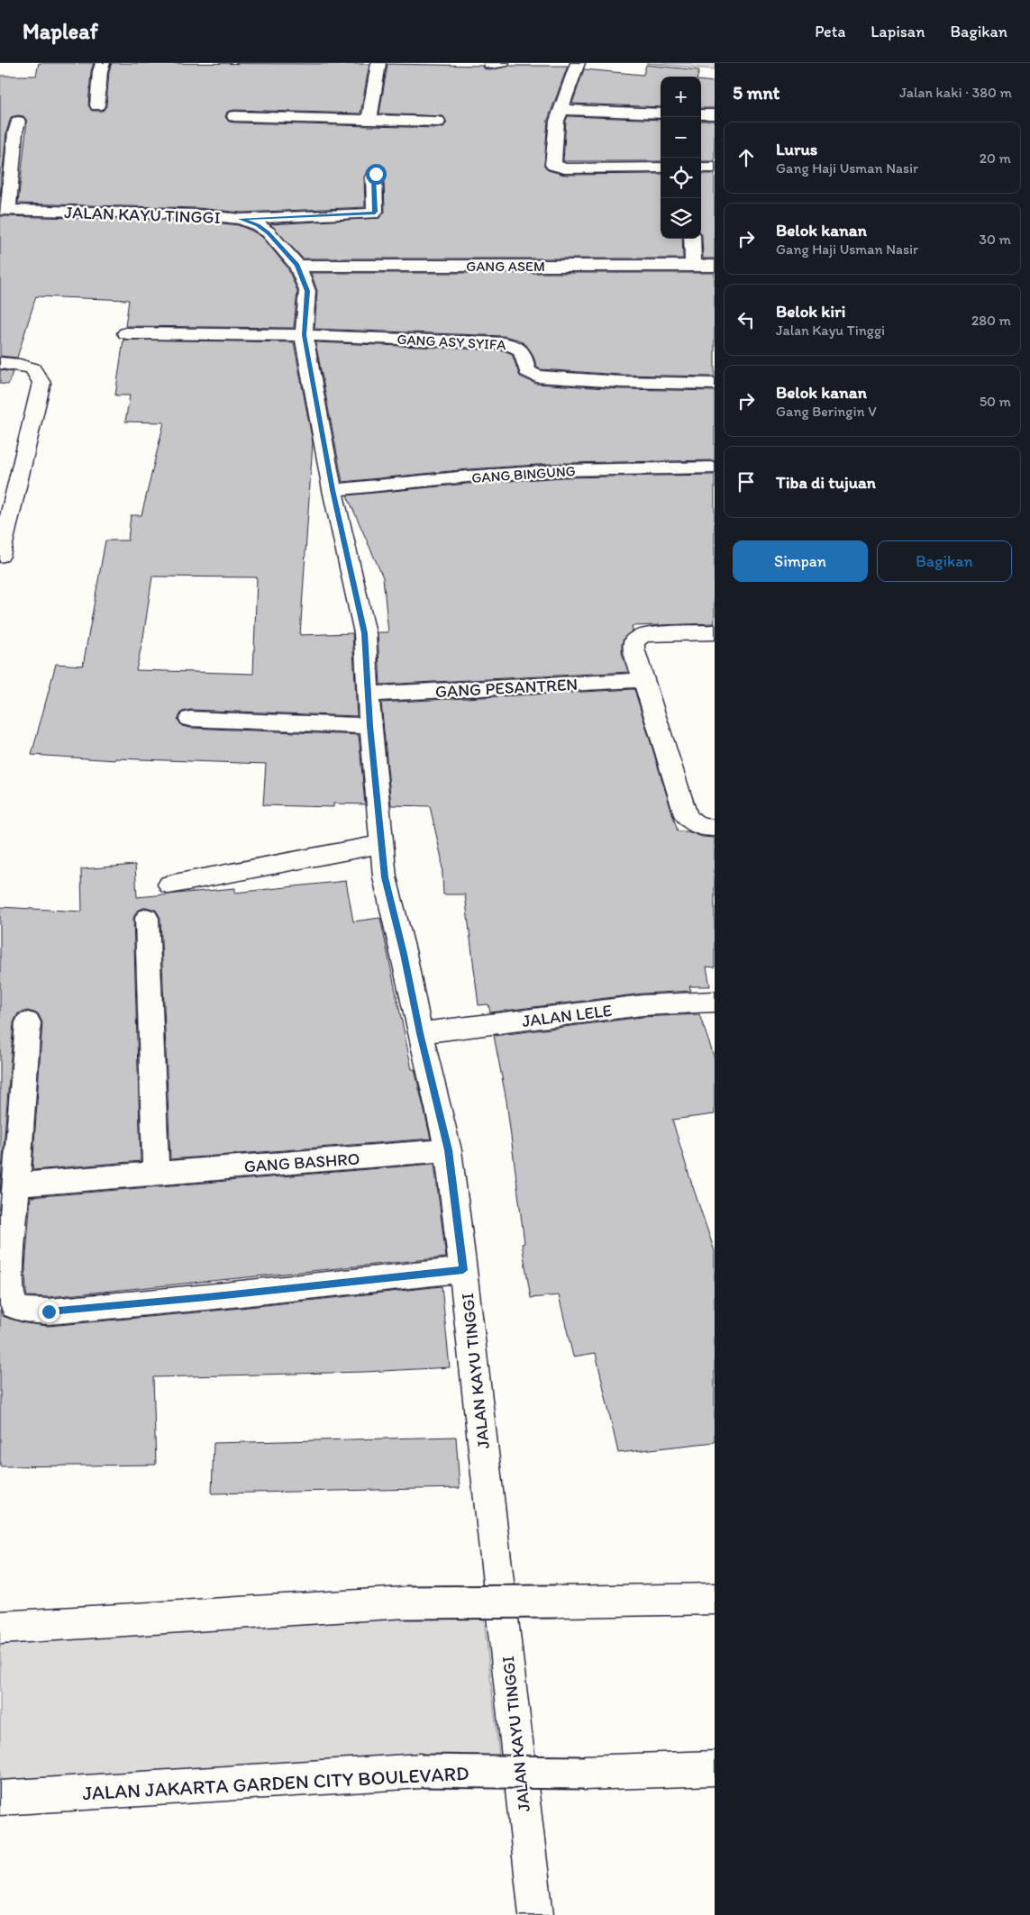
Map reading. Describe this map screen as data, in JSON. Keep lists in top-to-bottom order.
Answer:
{
  "streets": {
    "street": [
      "JALAN KAYU TINGGI",
      "GANG ASEM",
      "GANG ASY SYIFA",
      "GANG BINGUNG",
      "GANG PESANTREN",
      "JALAN LELE",
      "GANG BASHRO",
      "JALAN JAKARTA GARDEN CITY BOULEVARD"
    ]
  },
  "crossings": [
    ["JALAN KAYU TINGGI", "GANG ASEM"],
    ["JALAN KAYU TINGGI", "GANG ASY SYIFA"],
    ["JALAN KAYU TINGGI", "GANG BINGUNG"],
    ["JALAN KAYU TINGGI", "GANG PESANTREN"],
    ["JALAN KAYU TINGGI", "JALAN LELE"],
    ["JALAN KAYU TINGGI", "GANG BASHRO"]
  ],
  "page": {
    "header": "Mapleaf",
    "nav": ["Peta", "Lapisan", "Bagikan"],
    "heading": ["5 mnt", "Jalan kaki · 380 m"],
    "map_buttons": ["+", "−"],
    "list": [
      ["Lurus", "Gang Haji Usman Nasir", "20 m"],
      ["Belok kanan", "Gang Haji Usman Nasir", "30 m"],
      ["Belok kiri", "Jalan Kayu Tinggi", "280 m"],
      ["Belok kanan", "Gang Beringin V", "50 m"],
      "Tiba di tujuan"
    ],
    "buttons": ["Simpan", "Bagikan"]
  }
}
